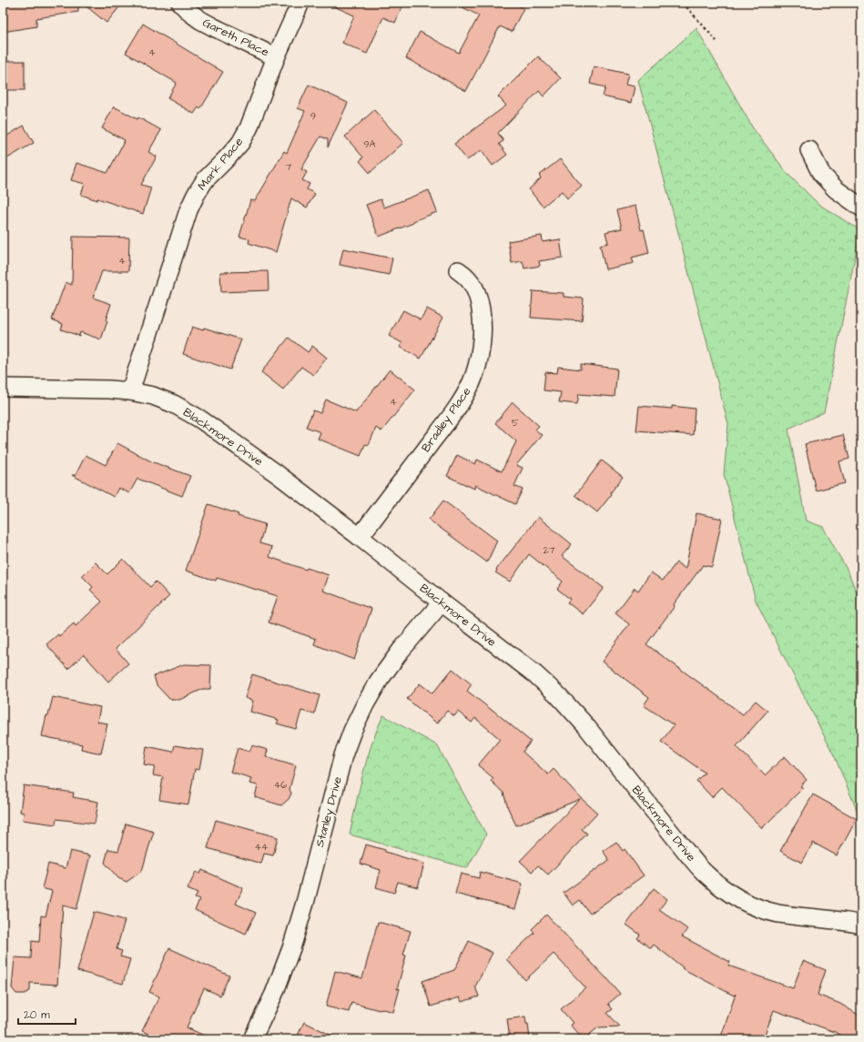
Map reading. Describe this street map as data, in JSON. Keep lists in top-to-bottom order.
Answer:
{
  "streets": {
    "street": [
      "Gareth Place",
      "Mark Place",
      "Bradley Place",
      "Blackmore Drive",
      "Stanley Drive"
    ]
  },
  "crossings": [
    ["Gareth Place", "Mark Place"],
    ["Mark Place", "Blackmore Drive"],
    ["Bradley Place", "Blackmore Drive"],
    ["Blackmore Drive", "Stanley Drive"]
  ],
  "house_numbers": [
    "4",
    "9",
    "9A",
    "7",
    "4",
    "4",
    "5",
    "27",
    "46",
    "44"
  ],
  "scale_bar": "20 m"
}
